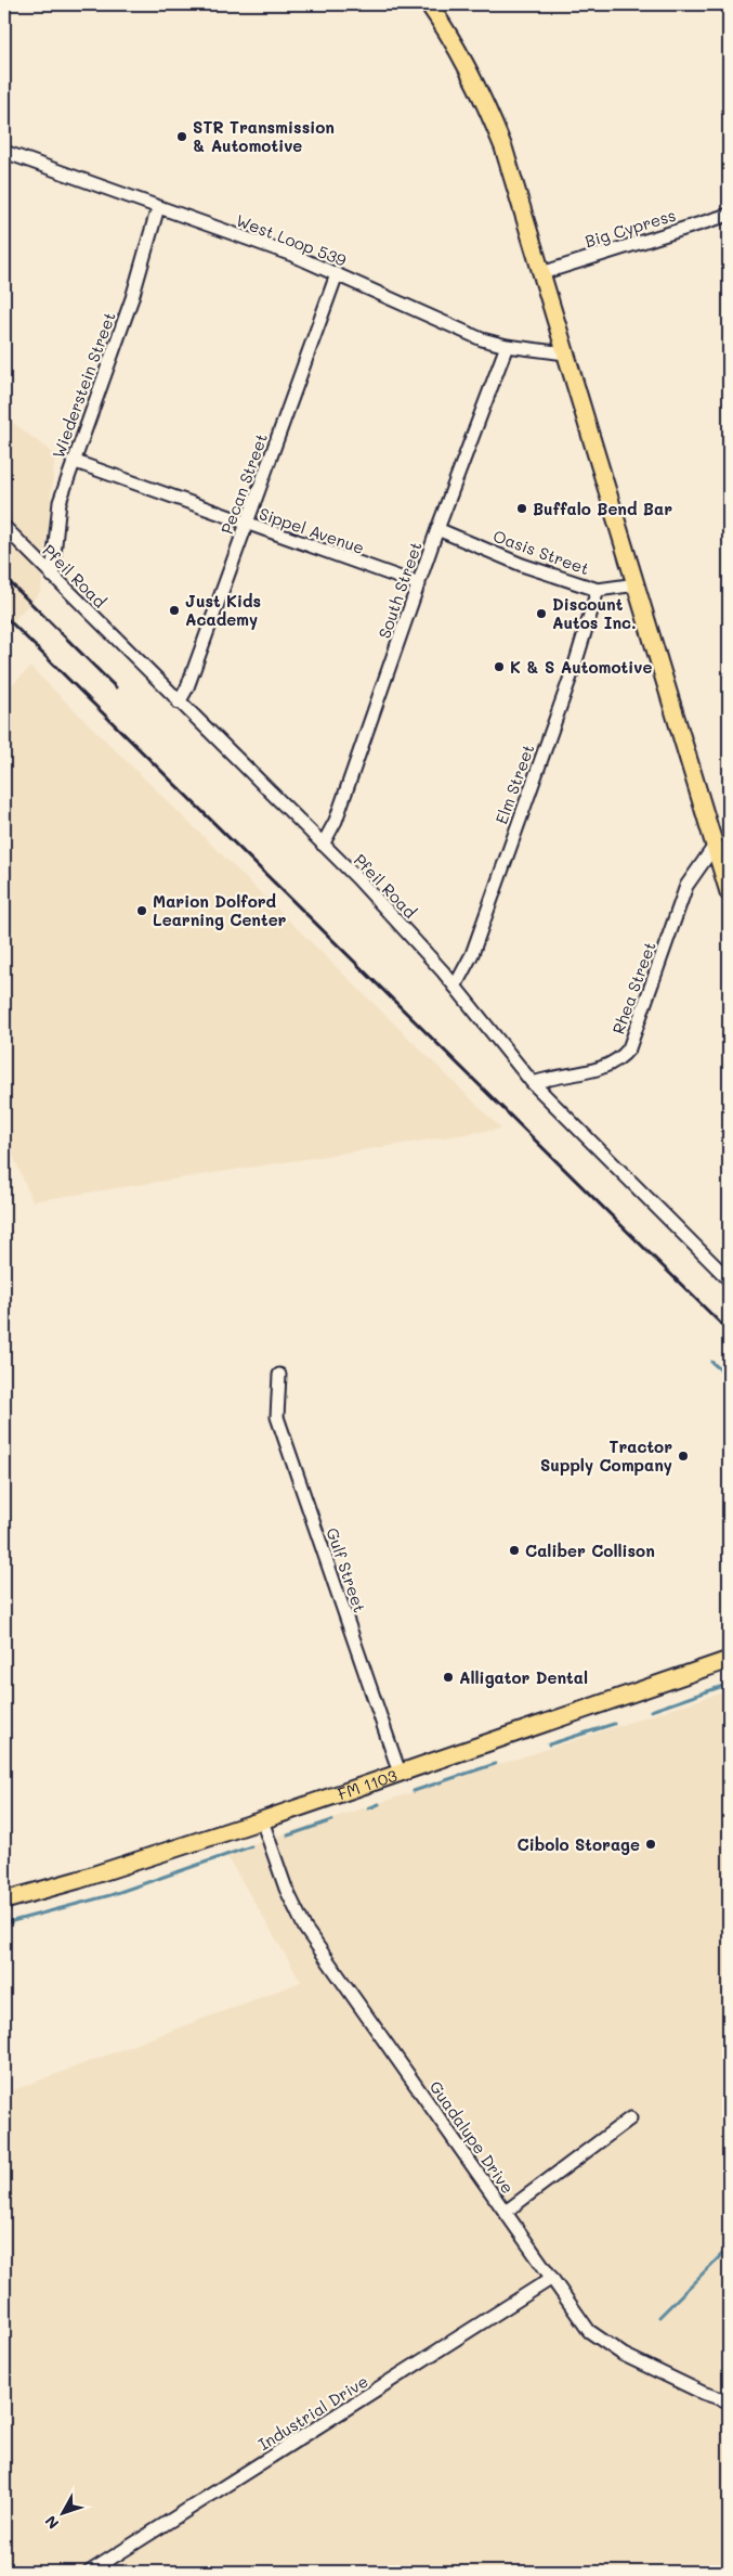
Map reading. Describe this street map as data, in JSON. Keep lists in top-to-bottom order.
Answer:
{
  "streets": {
    "main road": ["FM 1103"],
    "street": [
      "Big Cypress",
      "West Loop 539",
      "Wiederstein Street",
      "Pecan Street",
      "Sippel Avenue",
      "Oasis Street",
      "Pfeil Road",
      "South Street",
      "Elm Street",
      "Rhea Street",
      "Gulf Street",
      "Guadalupe Drive",
      "Industrial Drive"
    ]
  },
  "crossings": [
    ["West Loop 539", "Wiederstein Street"],
    ["West Loop 539", "Pecan Street"],
    ["West Loop 539", "South Street"],
    ["Wiederstein Street", "Sippel Avenue"],
    ["Wiederstein Street", "Pfeil Road"],
    ["Pecan Street", "Sippel Avenue"],
    ["Pecan Street", "Pfeil Road"],
    ["Sippel Avenue", "South Street"],
    ["Oasis Street", "South Street"],
    ["Oasis Street", "Elm Street"],
    ["Pfeil Road", "South Street"],
    ["Pfeil Road", "Elm Street"],
    ["Pfeil Road", "Rhea Street"],
    ["Gulf Street", "FM 1103"],
    ["FM 1103", "Guadalupe Drive"],
    ["Guadalupe Drive", "Industrial Drive"]
  ],
  "places": [
    "STR Transmission & Automotive",
    "Buffalo Bend Bar",
    "Just Kids Academy",
    "Discount Autos Inc.",
    "K & S Automotive",
    "Marion Dolford Learning Center",
    "Tractor Supply Company",
    "Caliber Collison",
    "Alligator Dental",
    "Cibolo Storage"
  ],
  "north": "bottom left"
}
